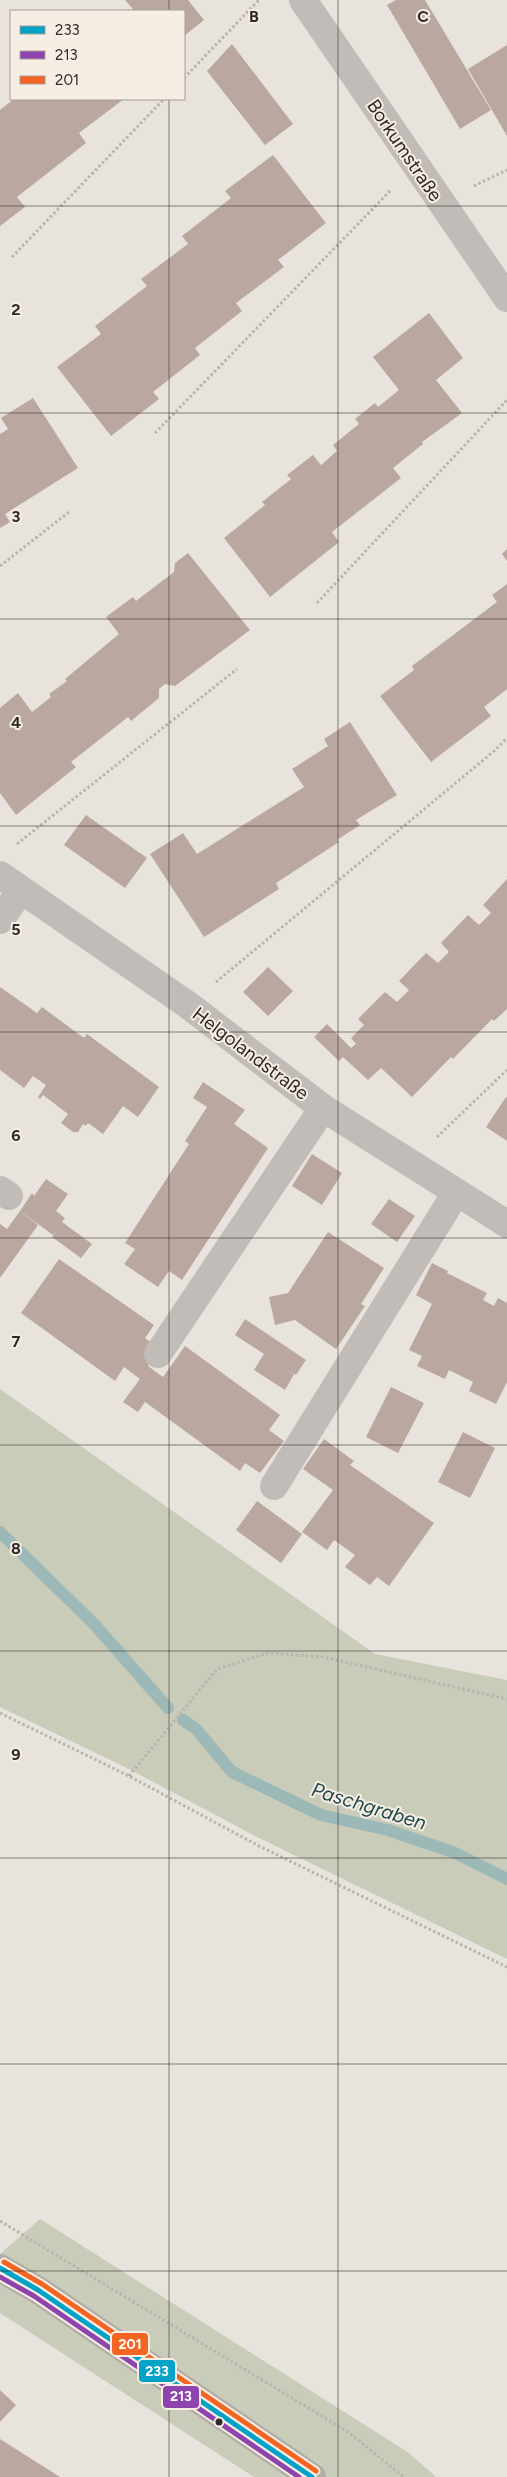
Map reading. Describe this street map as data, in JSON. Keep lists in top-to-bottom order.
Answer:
{
  "streets": {
    "street": ["Borkumstraße", "Helgolandstraße"]
  },
  "water": ["Paschgraben"],
  "lines": ["transit line 201", "transit line 233", "transit line 213"],
  "legend": ["233", "213", "201"],
  "grid": {
    "columns": ["B", "C"],
    "rows": [
      "2",
      "3",
      "4",
      "5",
      "6",
      "7",
      "8",
      "9"
    ]
  }
}
